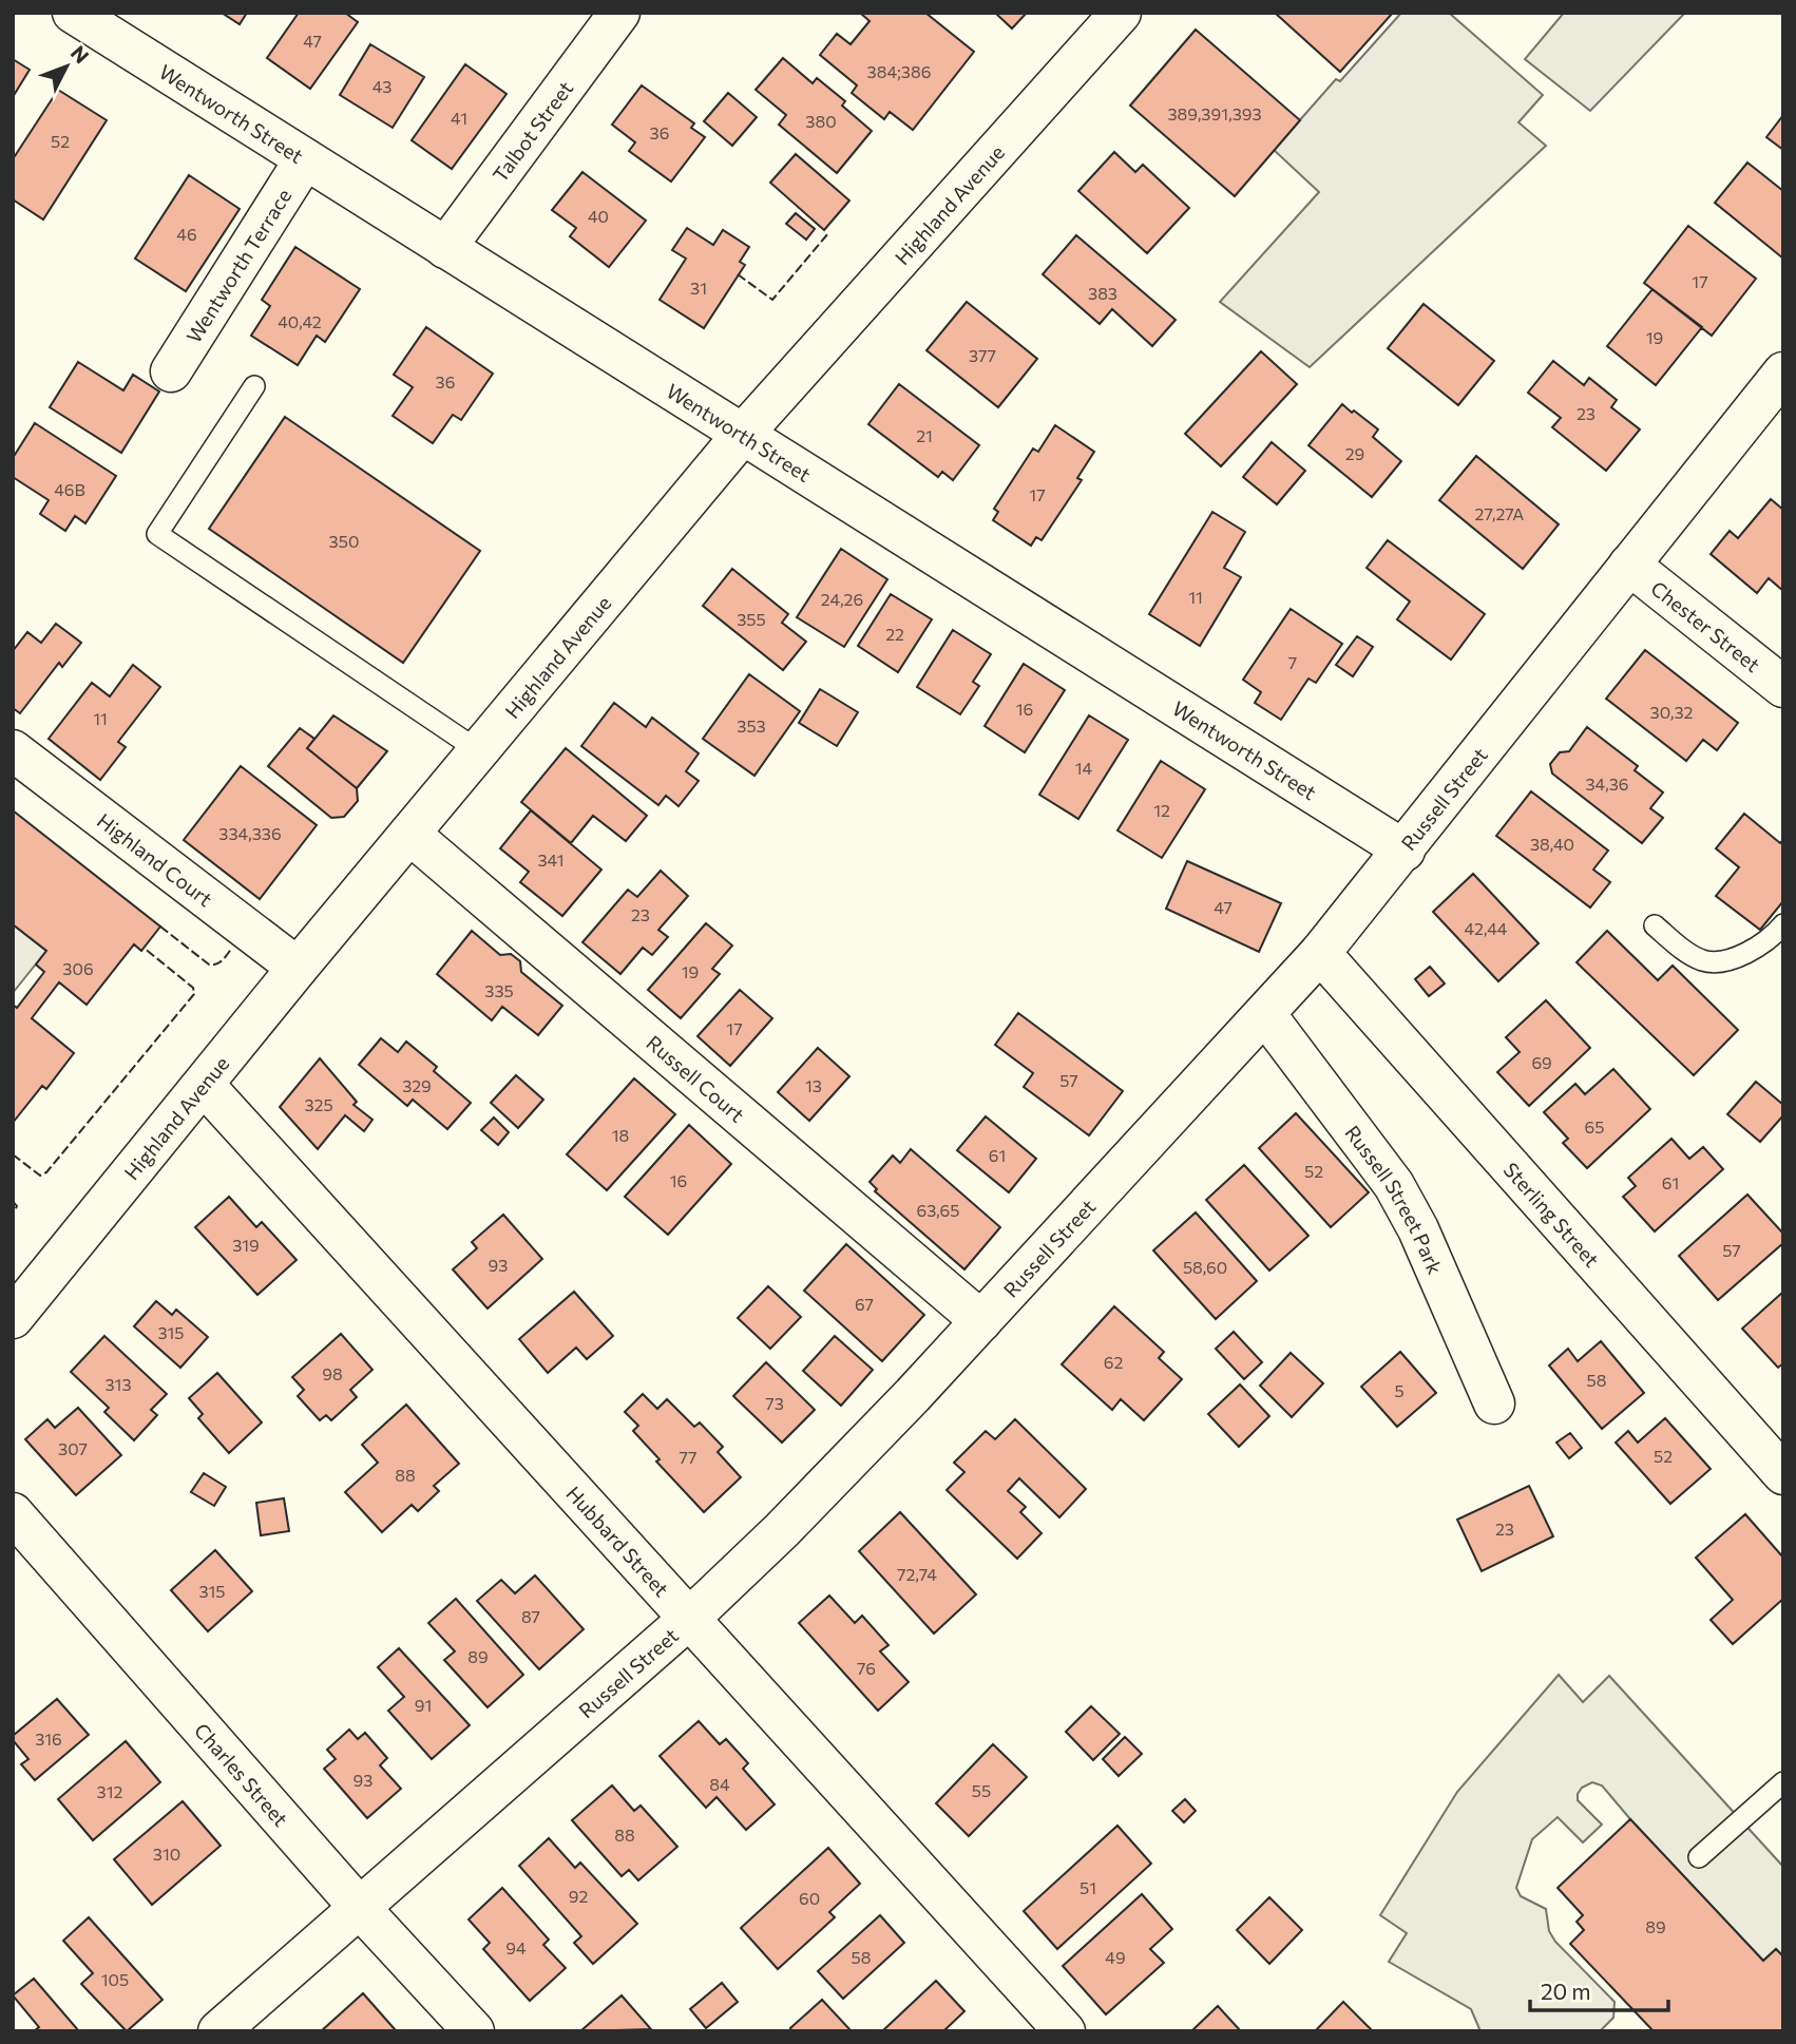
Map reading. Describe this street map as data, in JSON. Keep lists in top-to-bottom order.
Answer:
{
  "streets": {
    "street": [
      "Wentworth Street",
      "Talbot Street",
      "Highland Avenue",
      "Wentworth Terrace",
      "Chester Street",
      "Russell Street",
      "Highland Court",
      "Russell Court",
      "Russell Street Park",
      "Sterling Street",
      "Hubbard Street",
      "Charles Street"
    ]
  },
  "crossings": [
    ["Wentworth Street", "Talbot Street"],
    ["Wentworth Street", "Highland Avenue"],
    ["Wentworth Street", "Wentworth Terrace"],
    ["Wentworth Street", "Russell Street"],
    ["Highland Avenue", "Highland Court"],
    ["Highland Avenue", "Russell Court"],
    ["Highland Avenue", "Hubbard Street"],
    ["Chester Street", "Russell Street"],
    ["Russell Street", "Russell Court"],
    ["Russell Street", "Russell Street Park"],
    ["Russell Street", "Sterling Street"],
    ["Russell Street", "Hubbard Street"],
    ["Russell Street", "Charles Street"]
  ],
  "house_numbers": [
    "47",
    "384;386",
    "43",
    "389,391,393",
    "41",
    "380",
    "36",
    "52",
    "40",
    "46",
    "17",
    "31",
    "383",
    "40,42",
    "19",
    "377",
    "36",
    "23",
    "21",
    "29",
    "46B",
    "17",
    "27,27A",
    "350",
    "11",
    "24,26",
    "355",
    "22",
    "7",
    "16",
    "30,32",
    "11",
    "353",
    "14",
    "34,36",
    "12",
    "334,336",
    "38,40",
    "341",
    "47",
    "23",
    "42,44",
    "306",
    "19",
    "335",
    "17",
    "69",
    "57",
    "329",
    "13",
    "325",
    "65",
    "18",
    "61",
    "52",
    "16",
    "61",
    "63,65",
    "319",
    "57",
    "93",
    "58,60",
    "67",
    "315",
    "62",
    "98",
    "58",
    "313",
    "5",
    "73",
    "307",
    "52",
    "77",
    "88",
    "23",
    "72,74",
    "315",
    "87",
    "89",
    "76",
    "91",
    "316",
    "93",
    "84",
    "55",
    "312",
    "88",
    "310",
    "51",
    "92",
    "60",
    "89",
    "94",
    "58",
    "49",
    "105"
  ],
  "scale_bar": "20 m",
  "north": "top right"
}
